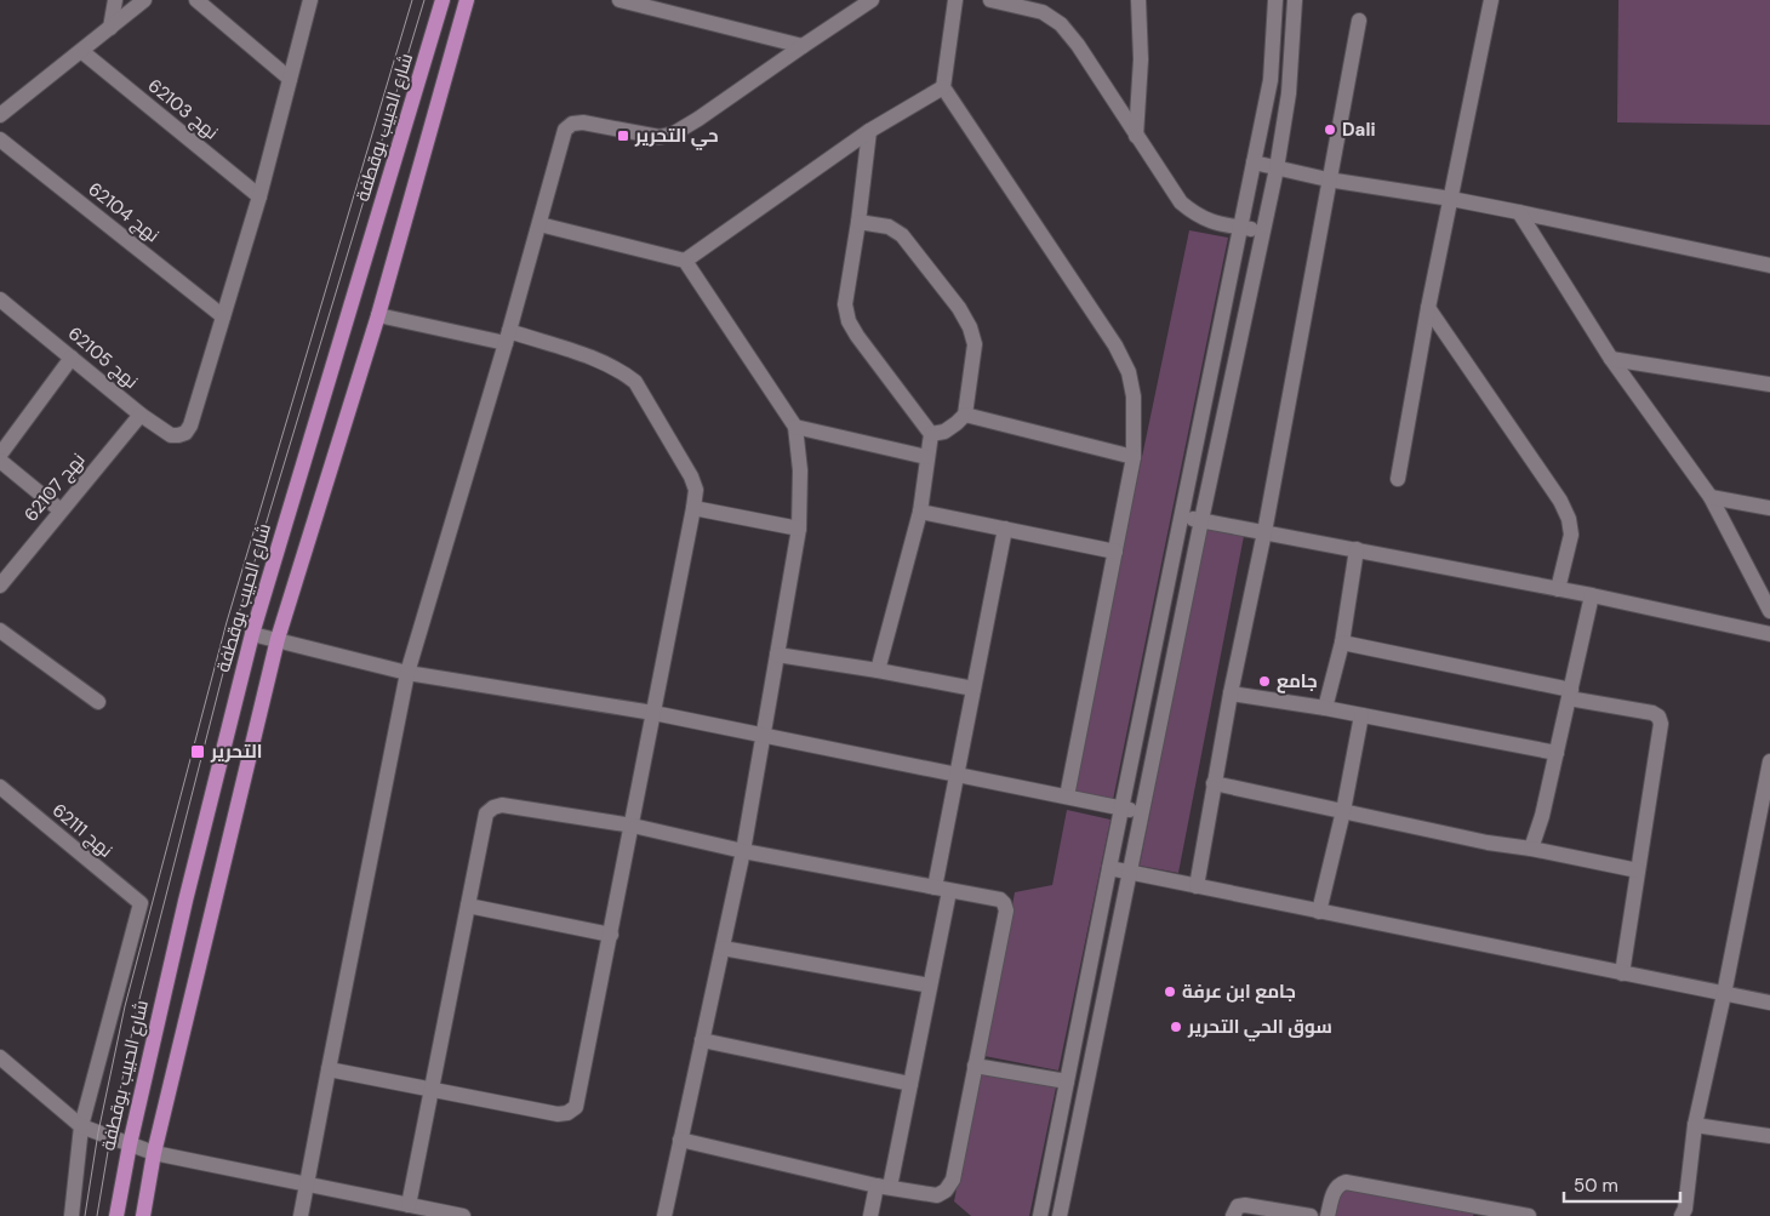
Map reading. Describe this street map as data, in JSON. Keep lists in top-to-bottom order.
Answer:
{
  "streets": {
    "main road": ["شارع الحبيب بوقطفة"],
    "street": [
      "نهج 62103",
      "نهج 62104",
      "نهج 62105",
      "نهج 62107",
      "نهج 62111"
    ]
  },
  "crossings": [
    ["نهج 62104", "نهج 62105"],
    ["نهج 62105", "نهج 62107"]
  ],
  "places": {
    "other": [
      "Dali",
      "جامع",
      "جامع ابن عرفة",
      "سوق الحي التحرير"
    ],
    "transit": ["حي التحرير", "التحرير"]
  },
  "scale_bar": "50 m"
}
